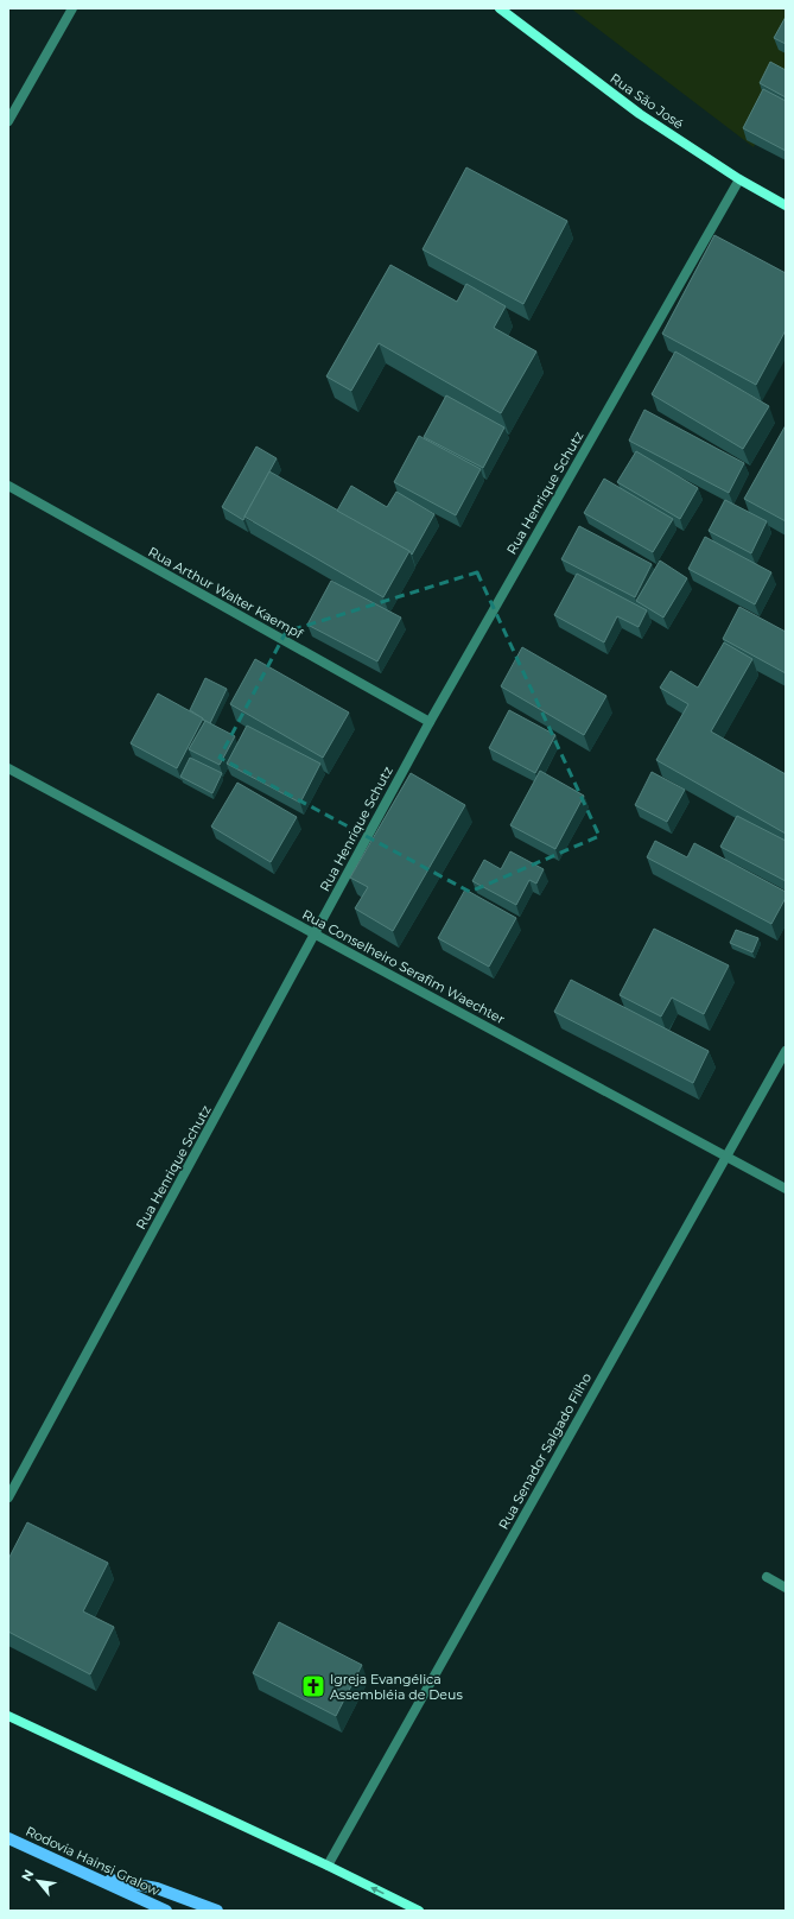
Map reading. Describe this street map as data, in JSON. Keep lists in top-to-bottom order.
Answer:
{
  "streets": {
    "main road": ["Rodovia Hainsi Gralow"],
    "street": [
      "Rua São José",
      "Rua Henrique Schutz",
      "Rua Arthur Walter Kaempf",
      "Rua Conselheiro Serafim Waechter",
      "Rua Senador Salgado Filho"
    ]
  },
  "crossings": [
    ["Rua São José", "Rua Henrique Schutz"],
    ["Rua Henrique Schutz", "Rua Arthur Walter Kaempf"],
    ["Rua Henrique Schutz", "Rua Conselheiro Serafim Waechter"],
    ["Rua Conselheiro Serafim Waechter", "Rua Senador Salgado Filho"]
  ],
  "places": {
    "church": ["Igreja Evangélica Assembléia de Deus"]
  },
  "north": "top left"
}
